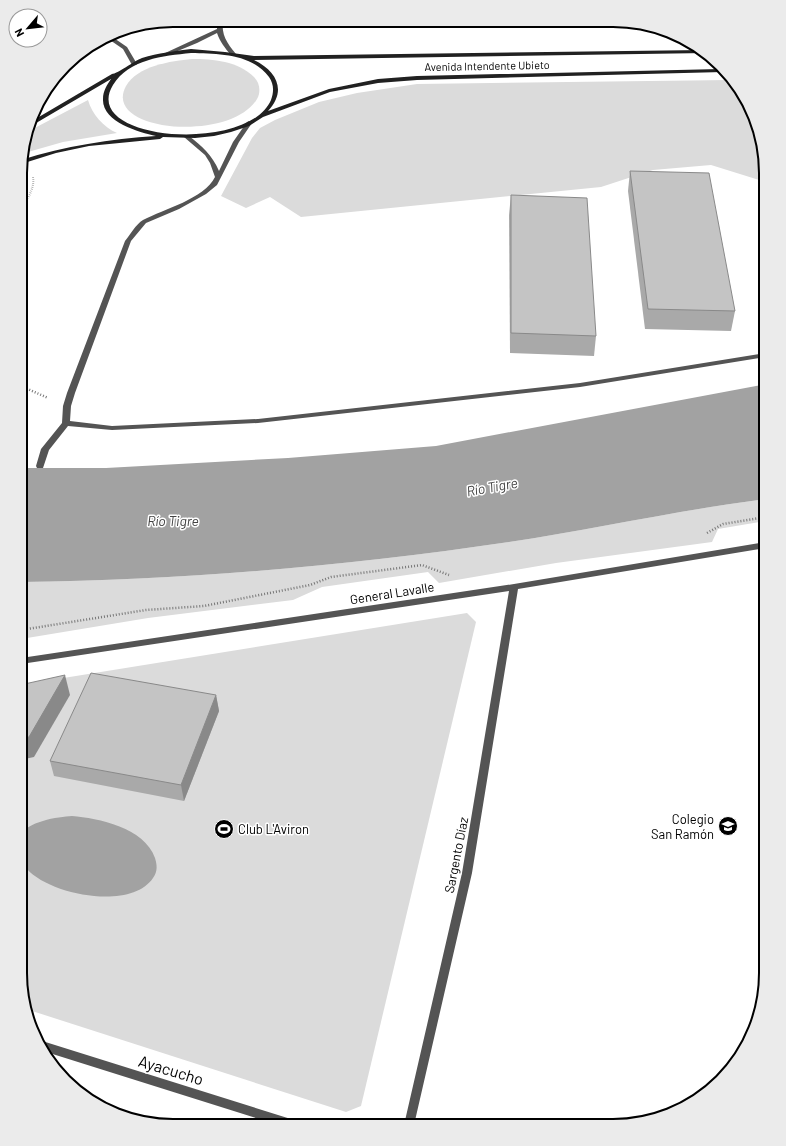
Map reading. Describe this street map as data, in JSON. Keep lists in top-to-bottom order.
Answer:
{
  "streets": {
    "main road": ["Avenida Intendente Ubieto"],
    "street": ["General Lavalle", "Sargento Díaz", "Ayacucho"]
  },
  "crossings": [
    ["General Lavalle", "Sargento Díaz"]
  ],
  "water": ["Río Tigre"],
  "places": {
    "school or university": ["Colegio San Ramón"],
    "sports": ["Club L'Aviron"]
  },
  "north": "bottom left"
}
